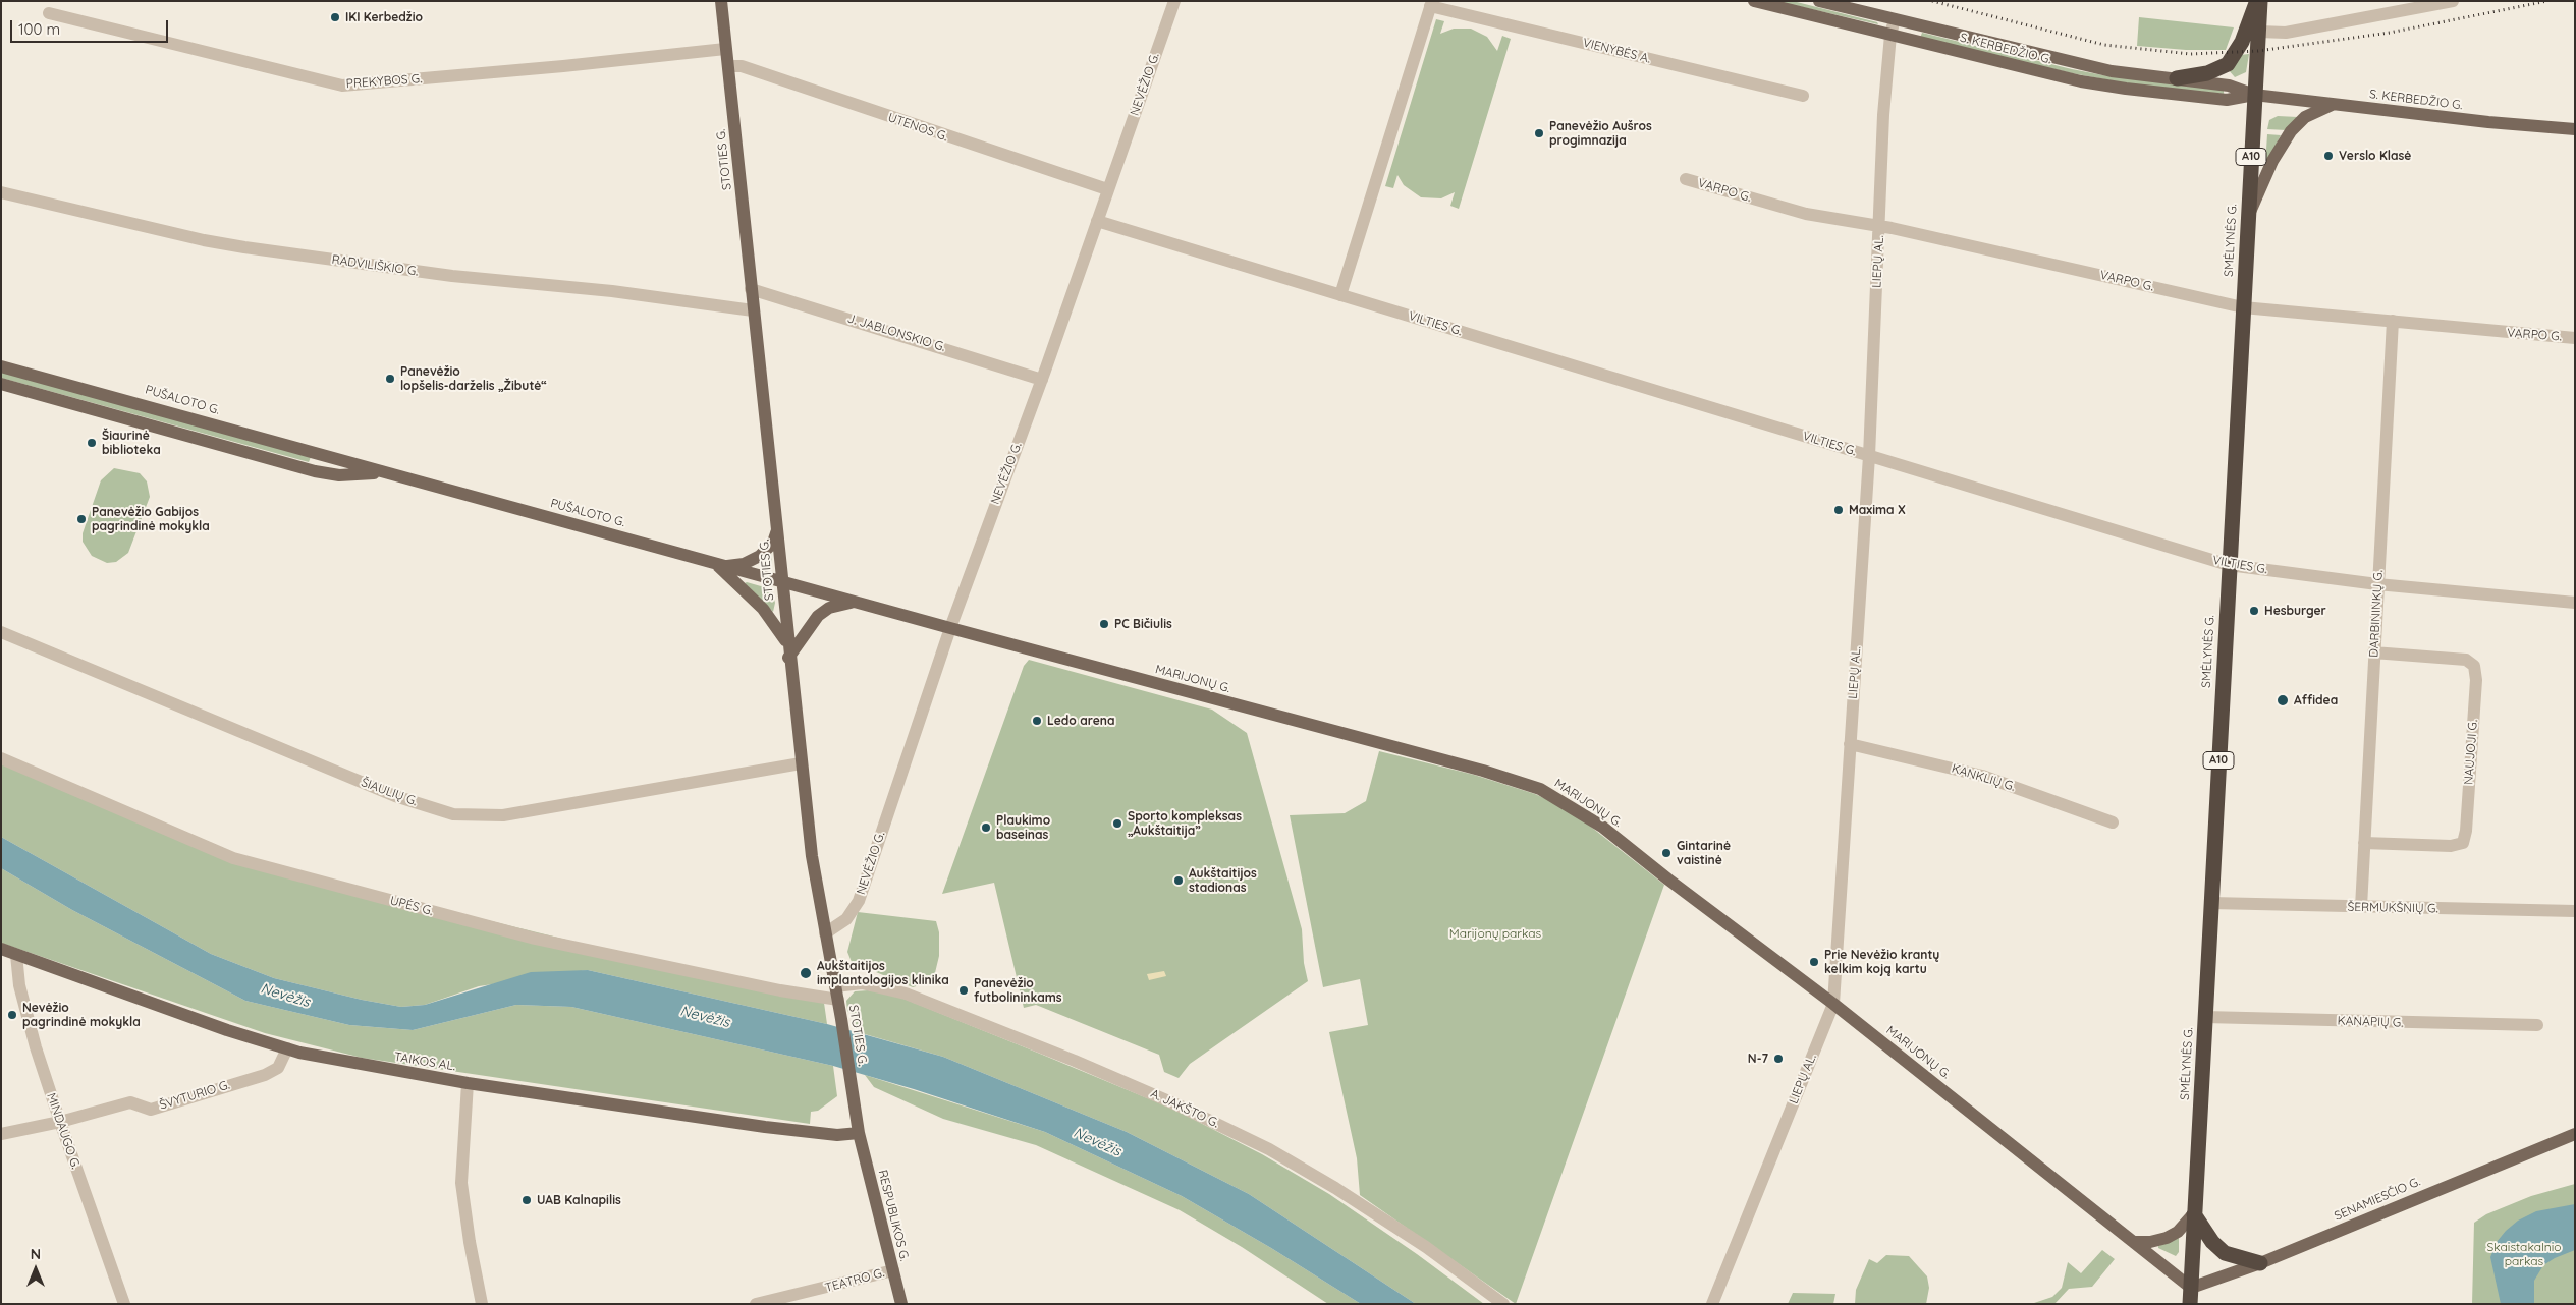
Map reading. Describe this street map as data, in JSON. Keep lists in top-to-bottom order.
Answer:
{
  "streets": {
    "highway": ["A10", "SMĖLYNĖS G."],
    "main road": [
      "S. KERBEDŽIO G.",
      "STOTIES G.",
      "PUŠALOTO G.",
      "MARIJONŲ G.",
      "TAIKOS AL.",
      "SENAMIESČIO G.",
      "RESPUBLIKOS G."
    ],
    "street": [
      "VIENYBĖS A.",
      "PREKYBOS G.",
      "NEVĖŽIO G.",
      "UTENOS G.",
      "VARPO G.",
      "LIEPŲ AL.",
      "RADVILIŠKIO G.",
      "VILTIES G.",
      "J. JABLONSKIO G.",
      "DARBININKŲ G.",
      "NAUJOJI G.",
      "KANKLIŲ G.",
      "ŠIAULIŲ G.",
      "UPĖS G.",
      "ŠERMUKŠNIŲ G.",
      "KANAPIŲ G.",
      "ŠVYTURIO G.",
      "A. JAKŠTO G.",
      "MINDAUGO G.",
      "TEATRO G."
    ]
  },
  "crossings": [
    ["S. KERBEDŽIO G.", "SMĖLYNĖS G."],
    ["S. KERBEDŽIO G.", "LIEPŲ AL."],
    ["VIENYBĖS A.", "VILTIES G."],
    ["PREKYBOS G.", "STOTIES G."],
    ["NEVĖŽIO G.", "UTENOS G."],
    ["NEVĖŽIO G.", "STOTIES G."],
    ["NEVĖŽIO G.", "VILTIES G."],
    ["NEVĖŽIO G.", "J. JABLONSKIO G."],
    ["NEVĖŽIO G.", "MARIJONŲ G."],
    ["UTENOS G.", "STOTIES G."],
    ["STOTIES G.", "RADVILIŠKIO G."],
    ["STOTIES G.", "J. JABLONSKIO G."],
    ["STOTIES G.", "PUŠALOTO G."],
    ["STOTIES G.", "MARIJONŲ G."],
    ["STOTIES G.", "ŠIAULIŲ G."],
    ["STOTIES G.", "UPĖS G."],
    ["STOTIES G.", "TAIKOS AL."],
    ["STOTIES G.", "A. JAKŠTO G."],
    ["STOTIES G.", "RESPUBLIKOS G."],
    ["VARPO G.", "SMĖLYNĖS G."],
    ["VARPO G.", "LIEPŲ AL."],
    ["VARPO G.", "DARBININKŲ G."],
    ["SMĖLYNĖS G.", "VILTIES G."],
    ["SMĖLYNĖS G.", "MARIJONŲ G."],
    ["SMĖLYNĖS G.", "ŠERMUKŠNIŲ G."],
    ["SMĖLYNĖS G.", "KANAPIŲ G."],
    ["SMĖLYNĖS G.", "SENAMIESČIO G."],
    ["LIEPŲ AL.", "VILTIES G."],
    ["LIEPŲ AL.", "MARIJONŲ G."],
    ["LIEPŲ AL.", "KANKLIŲ G."],
    ["VILTIES G.", "DARBININKŲ G."],
    ["PUŠALOTO G.", "MARIJONŲ G."],
    ["DARBININKŲ G.", "NAUJOJI G."],
    ["DARBININKŲ G.", "ŠERMUKŠNIŲ G."],
    ["MARIJONŲ G.", "SENAMIESČIO G."],
    ["UPĖS G.", "A. JAKŠTO G."],
    ["TAIKOS AL.", "ŠVYTURIO G."],
    ["TAIKOS AL.", "MINDAUGO G."],
    ["TAIKOS AL.", "RESPUBLIKOS G."],
    ["ŠVYTURIO G.", "MINDAUGO G."],
    ["RESPUBLIKOS G.", "TEATRO G."]
  ],
  "water": ["Nevėžis"],
  "parks": ["Marijonų parkas", "Skaistakalnio parkas"],
  "places": [
    "IKI Kerbedžio",
    "Panevėžio Aušros progimnazija",
    "Verslo Klasė",
    "Panevėžio lopšelis-darželis „Žibutė“",
    "Šiaurinė biblioteka",
    "Maxima X",
    "Panevėžio Gabijos pagrindinė mokykla",
    "Hesburger",
    "PC Bičiulis",
    "Affidea",
    "Ledo arena",
    "Sporto kompleksas „Aukštaitija”",
    "Plaukimo baseinas",
    "Gintarinė vaistinė",
    "Aukštaitijos stadionas",
    "Prie Nevėžio krantų kelkim koją kartu",
    "Aukštaitijos implantologijos klinika",
    "Panevėžio futbolininkams",
    "Nevėžio pagrindinė mokykla",
    "N-7",
    "UAB Kalnapilis"
  ],
  "scale_bar": "100 m",
  "north": "top"
}
